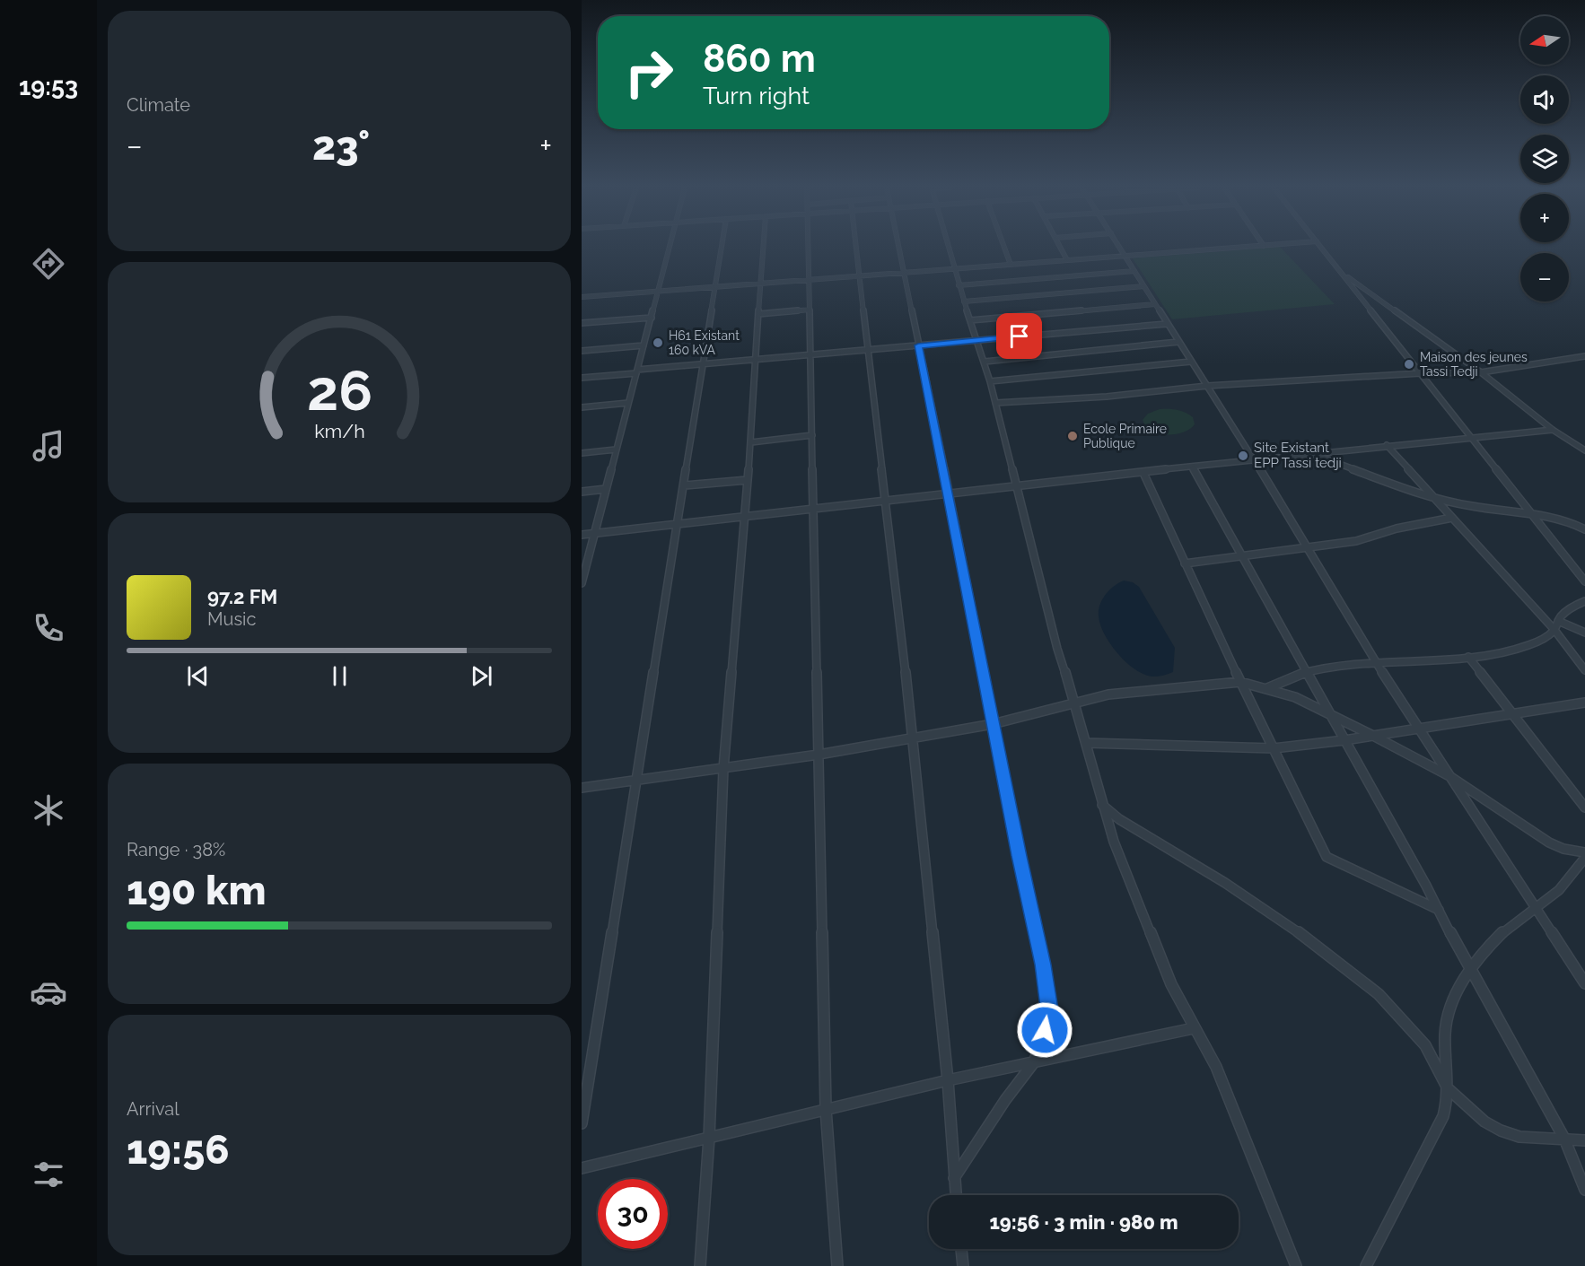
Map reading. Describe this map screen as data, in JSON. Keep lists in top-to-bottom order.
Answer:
{
  "places": [
    "H61 Existant 160 kVA",
    "Maison des jeunes Tassi Tedji",
    "Ecole Primaire Publique",
    "Site Existant EPP Tassi tedji"
  ],
  "north": "left",
  "page": {
    "tabs": "19:53",
    "tile": [
      "Climate",
      ["Range · 38%", "190 km"],
      ["Arrival", "19:56"]
    ],
    "map_buttons": ["+", "−"],
    "turn": ["860 m", "Turn right"],
    "heat": ["−", "23°", "+"],
    "song": ["97.2 FM", "Music"],
    "limit": "30",
    "trip": "19:56 · 3 min · 980 m",
    "gauge": ["26", "km/h"]
  }
}
